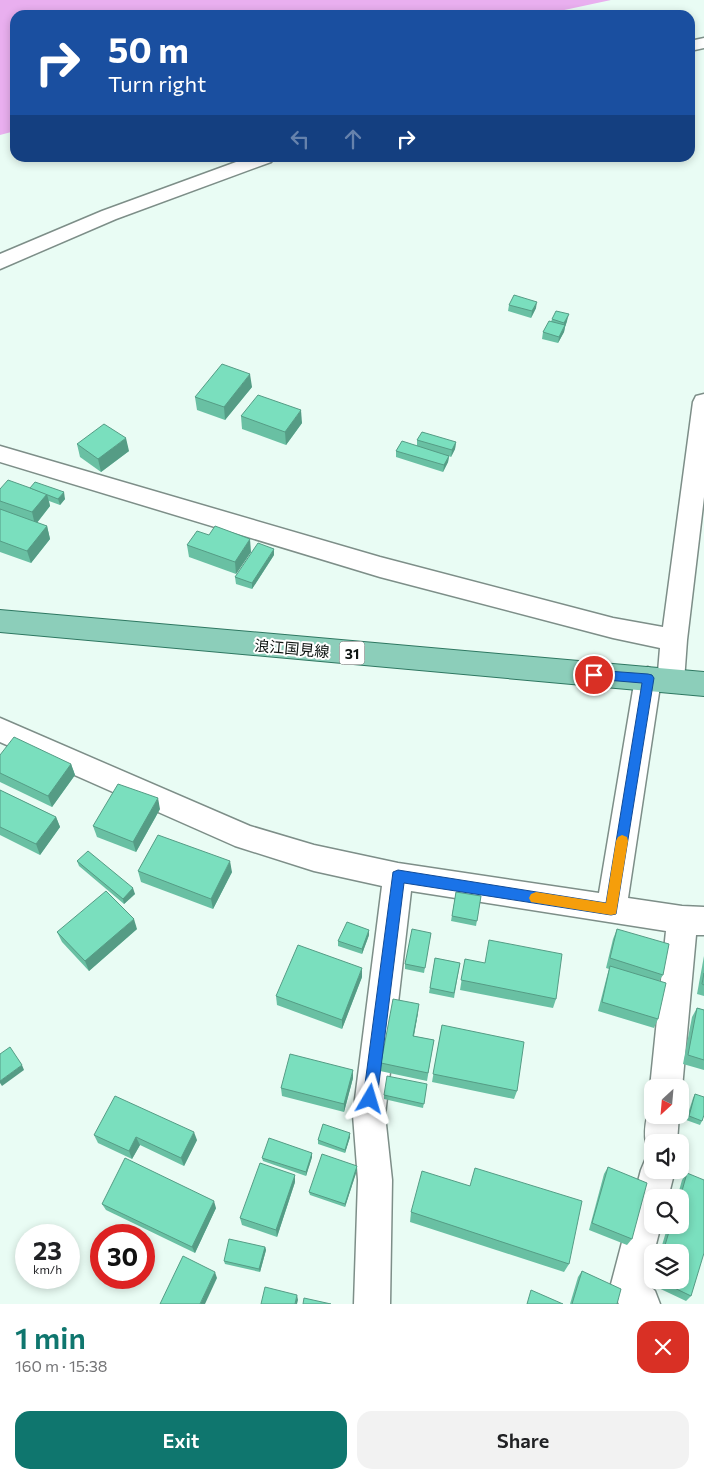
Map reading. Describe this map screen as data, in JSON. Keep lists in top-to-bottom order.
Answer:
{
  "streets": {
    "main road": ["浪江国見線", "31"]
  },
  "north": "bottom left",
  "page": {
    "turn": ["50 m", "Turn right"],
    "speed": "23 km/h",
    "limit": "30",
    "heading": ["1 min", "160 m · 15:38"],
    "buttons": ["Exit", "Share"]
  }
}
